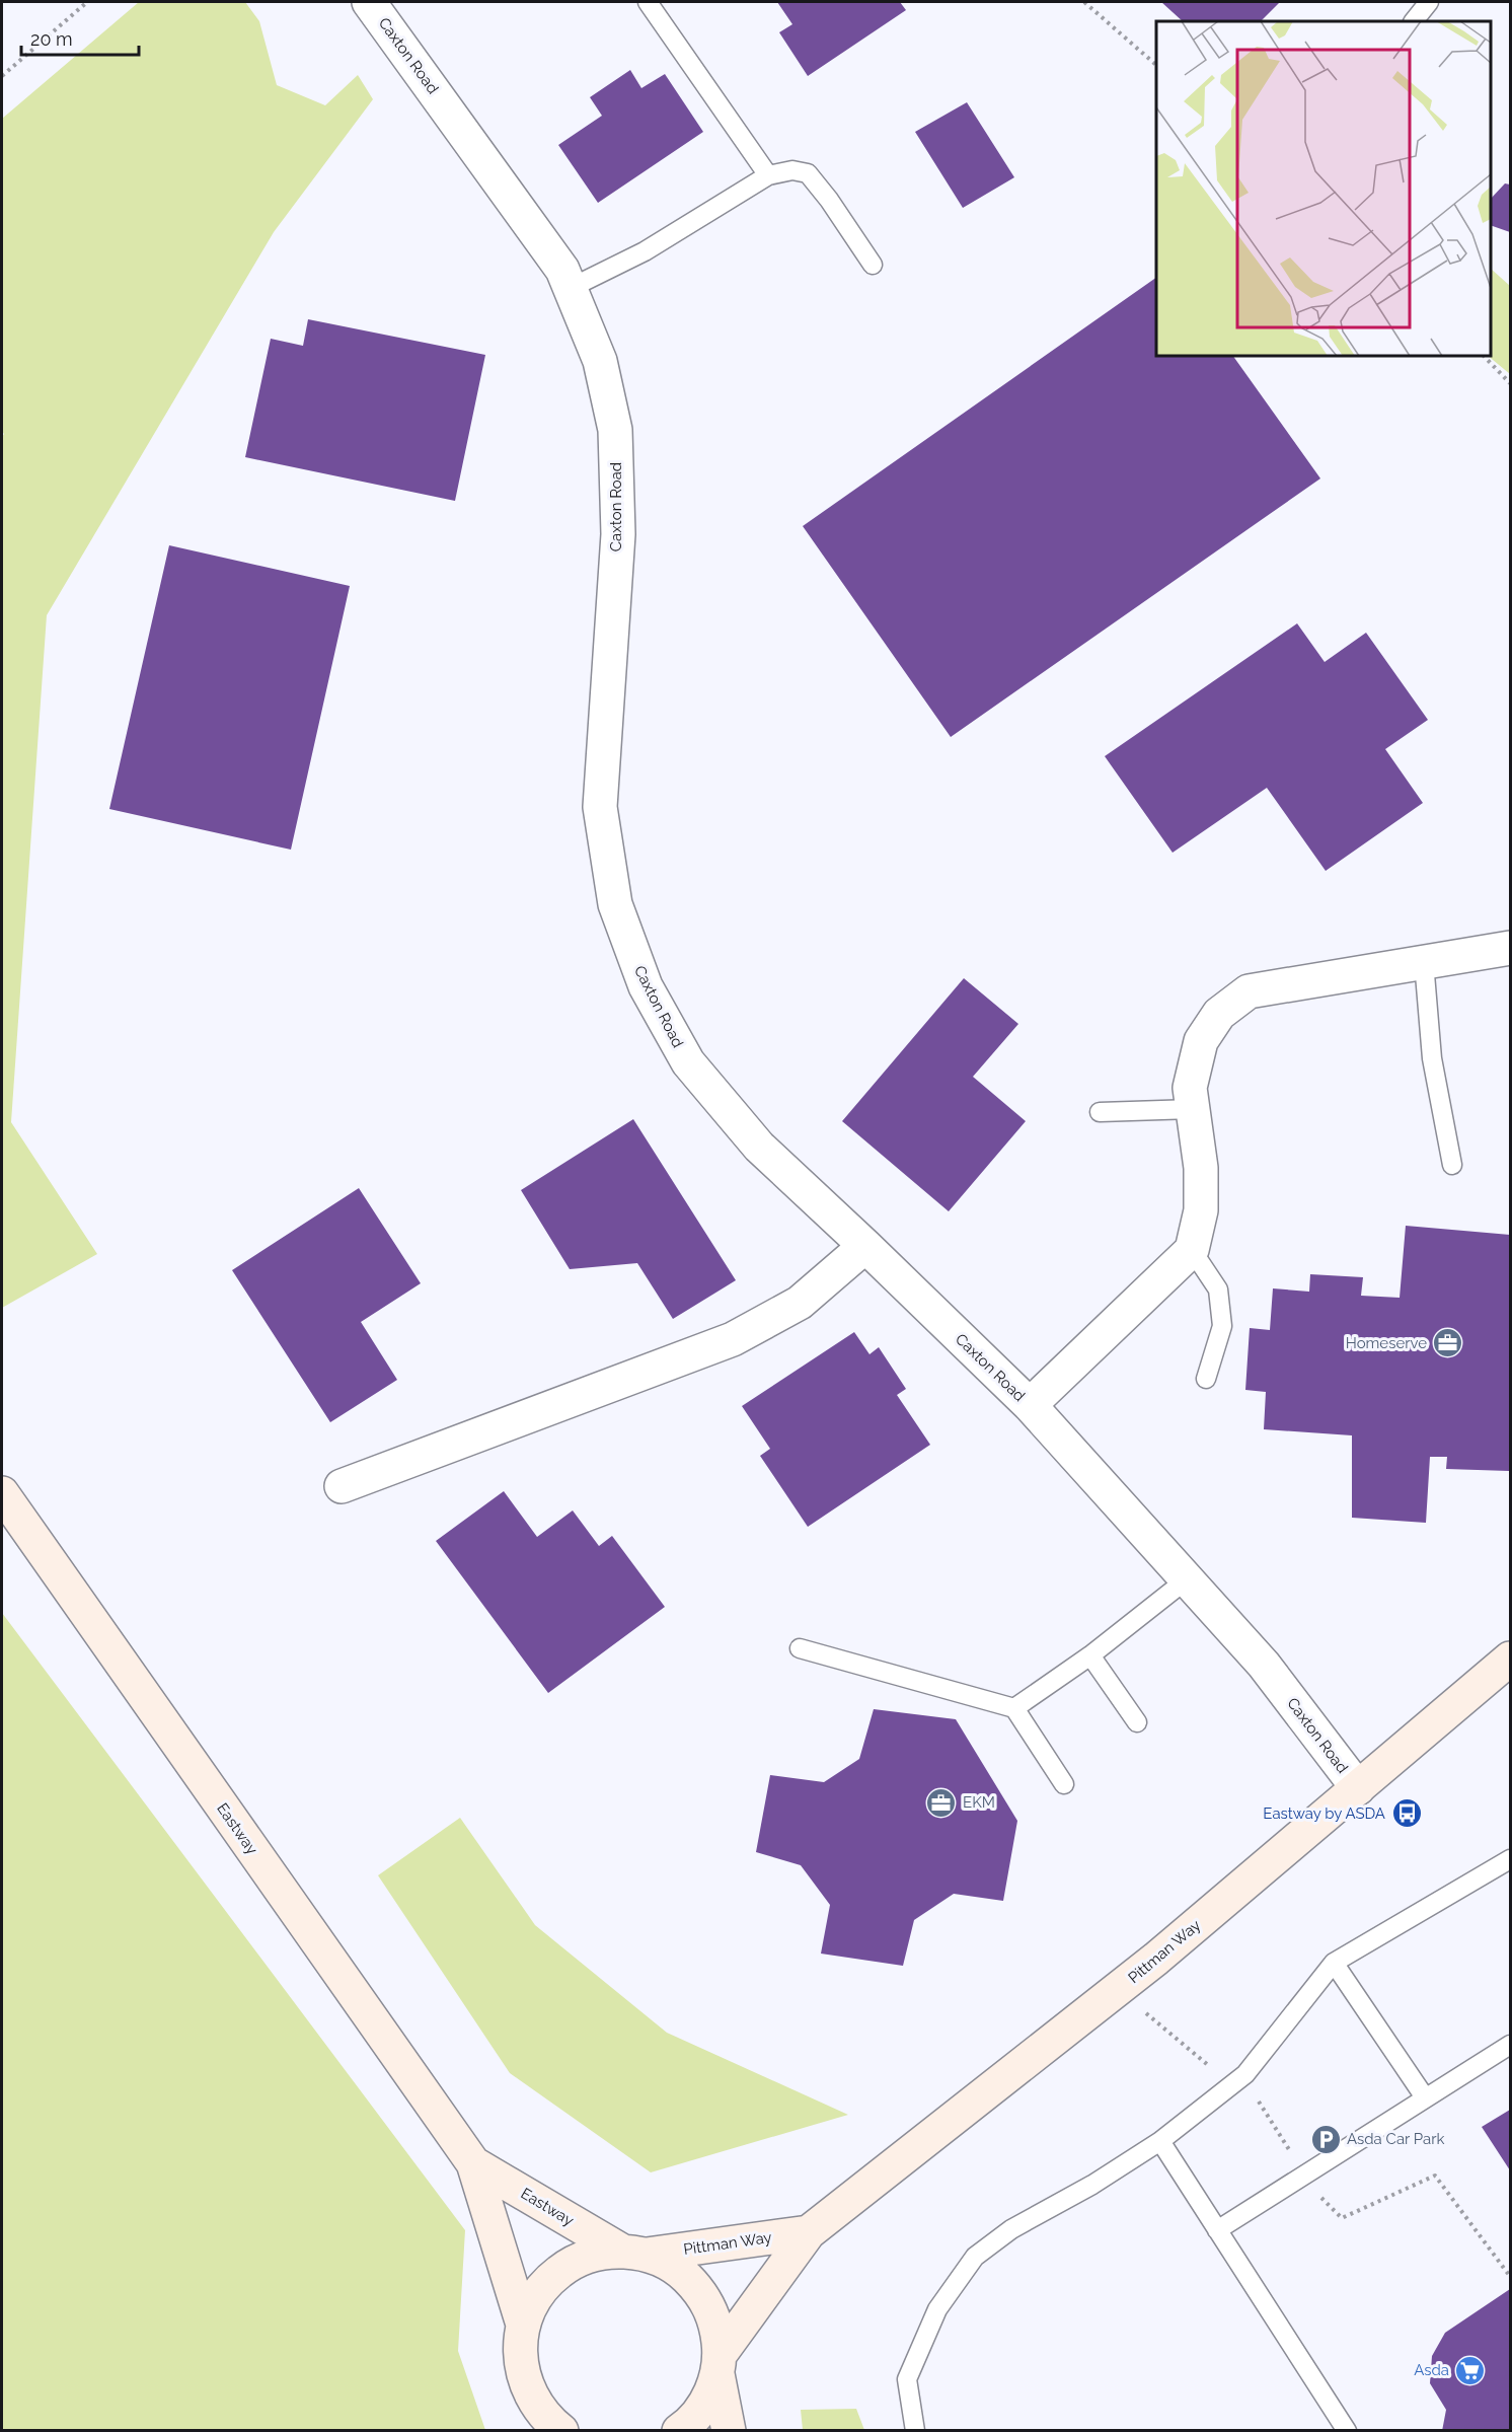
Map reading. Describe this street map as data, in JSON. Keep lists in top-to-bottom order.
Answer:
{
  "streets": {
    "main road": ["Eastway", "Pittman Way"],
    "street": ["Caxton Road"]
  },
  "crossings": [
    ["Caxton Road", "Pittman Way"],
    ["Eastway", "Pittman Way"]
  ],
  "places": {
    "office": ["Homeserve", "EKM"],
    "bus stop": ["Eastway by ASDA"],
    "parking": ["Asda Car Park"],
    "supermarket": ["Asda"]
  },
  "scale_bar": "20 m"
}
